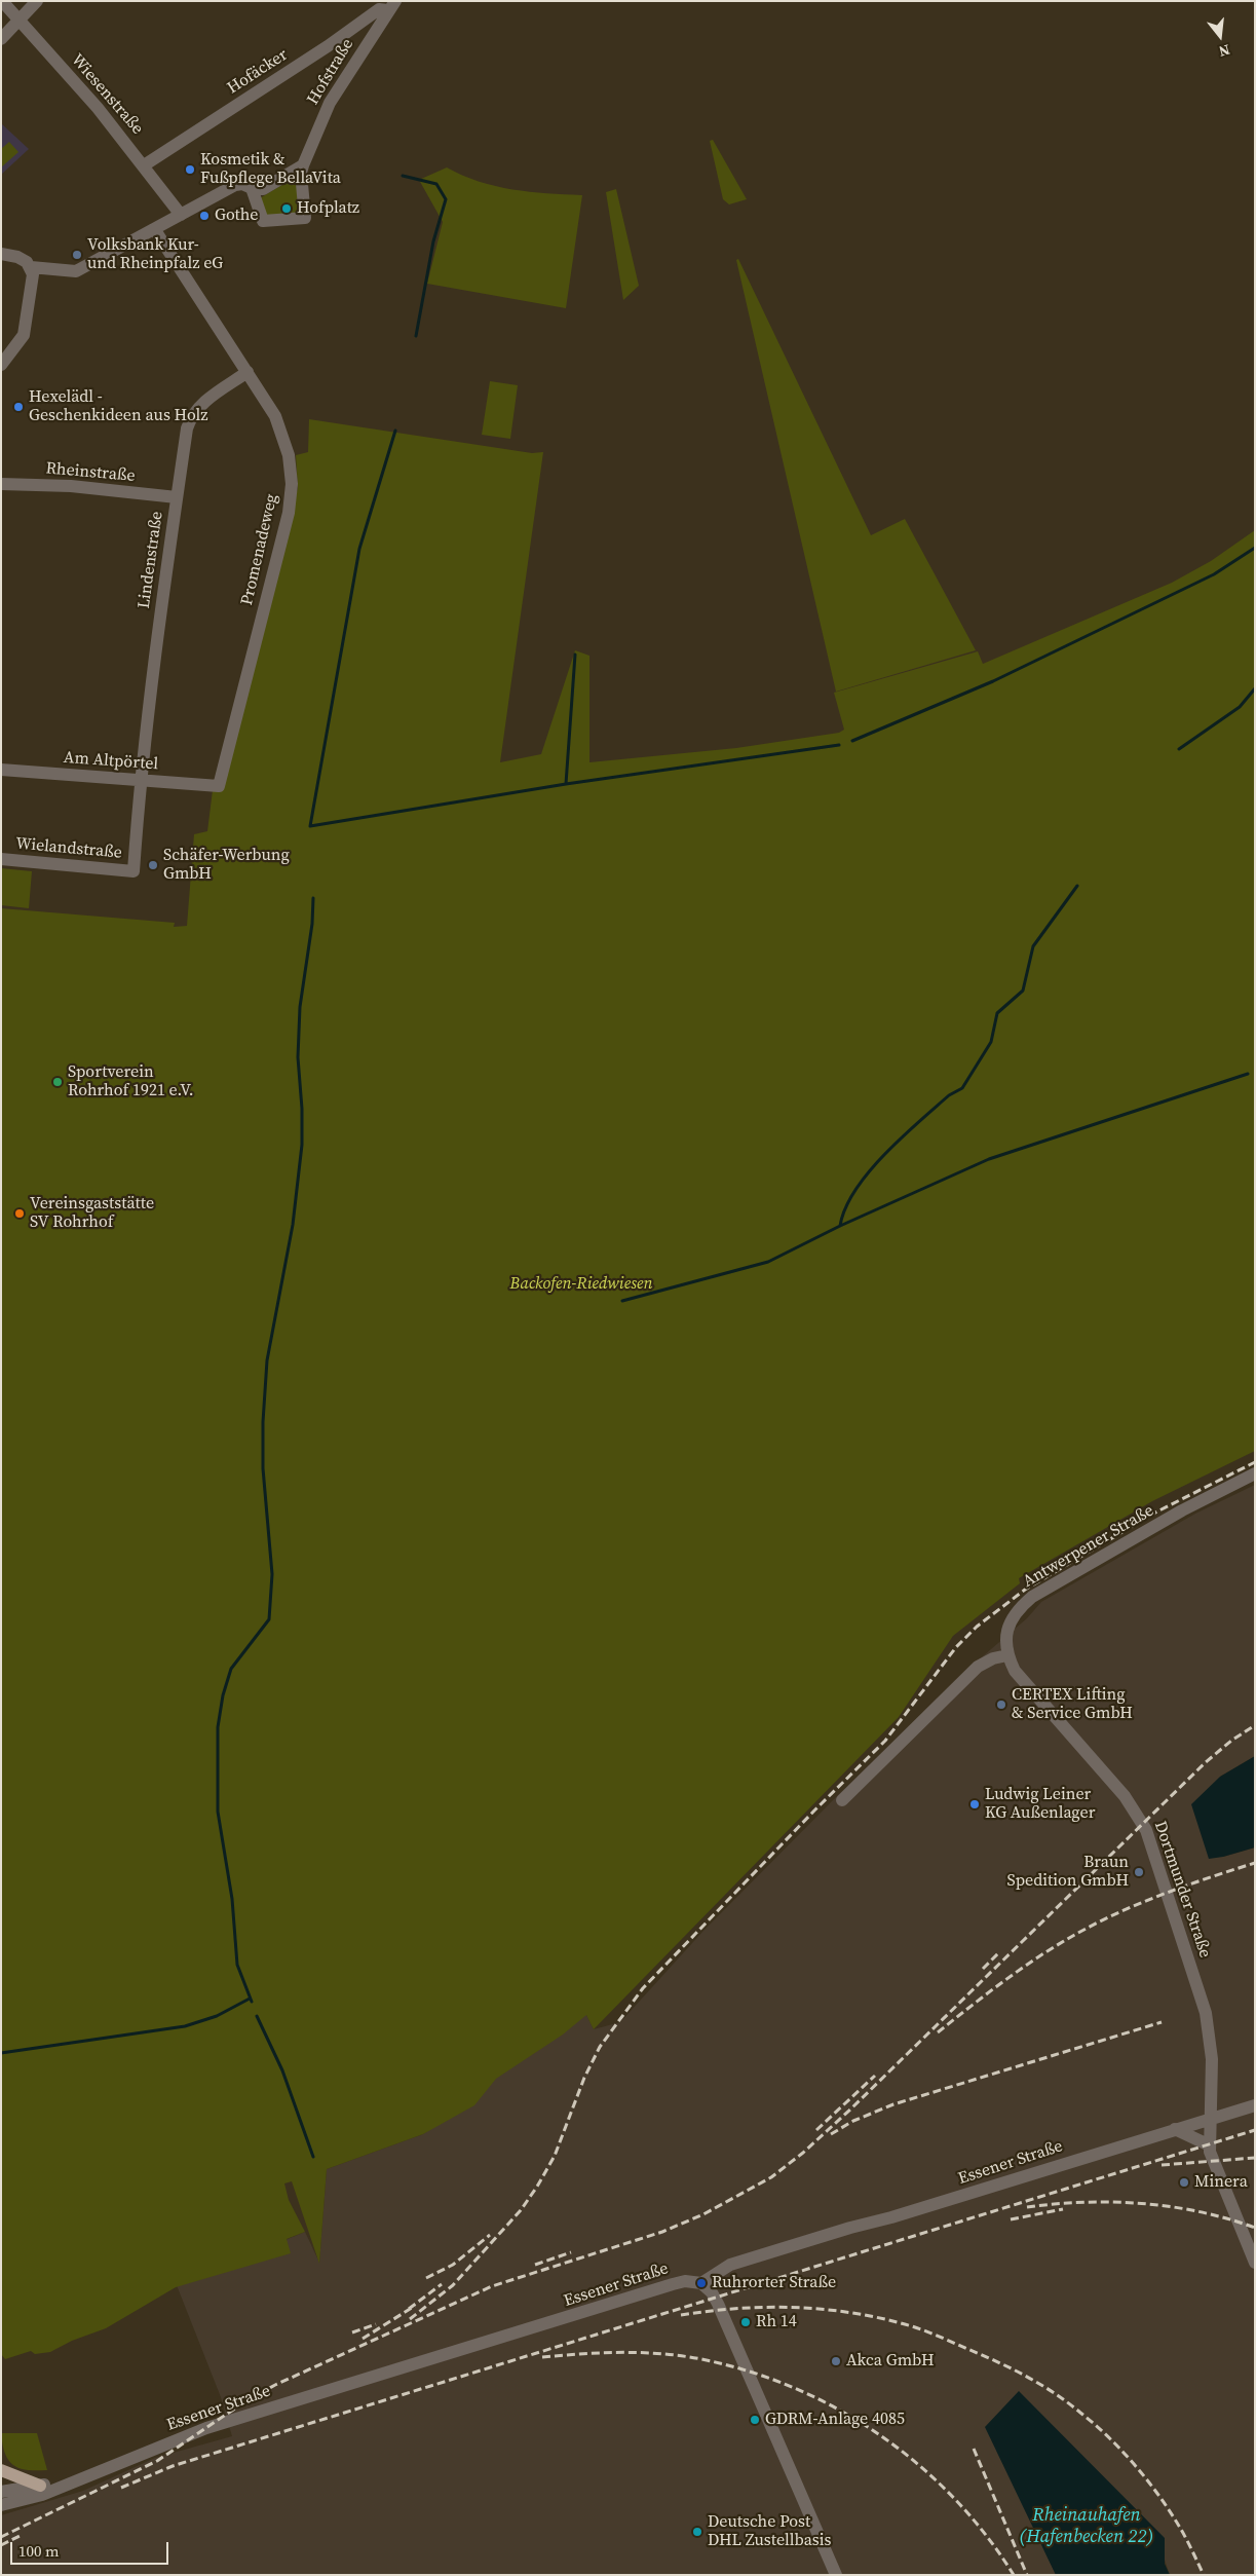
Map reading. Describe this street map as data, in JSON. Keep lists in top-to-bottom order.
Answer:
{
  "streets": {
    "street": [
      "Hofäcker",
      "Hofstraße",
      "Wiesenstraße",
      "Rheinstraße",
      "Promenadeweg",
      "Lindenstraße",
      "Am Altpörtel",
      "Wielandstraße",
      "Antwerpener Straße",
      "Dortmunder Straße",
      "Essener Straße"
    ]
  },
  "crossings": [
    ["Hofäcker", "Hofstraße"],
    ["Hofäcker", "Wiesenstraße"],
    ["Rheinstraße", "Lindenstraße"],
    ["Promenadeweg", "Lindenstraße"],
    ["Promenadeweg", "Am Altpörtel"],
    ["Lindenstraße", "Am Altpörtel"],
    ["Lindenstraße", "Wielandstraße"],
    ["Antwerpener Straße", "Dortmunder Straße"],
    ["Dortmunder Straße", "Essener Straße"]
  ],
  "water": ["Rheinauhafen (Hafenbecken 22)"],
  "parks": ["Backofen-Riedwiesen"],
  "places": [
    "Kosmetik & Fußpflege BellaVita",
    "Hofplatz",
    "Gothe",
    "Volksbank Kur- und Rheinpfalz eG",
    "Hexelädl - Geschenkideen aus Holz",
    "Schäfer-Werbung GmbH",
    "Sportverein Rohrhof 1921 e.V.",
    "Vereinsgaststätte SV Rohrhof",
    "CERTEX Lifting & Service GmbH",
    "Ludwig Leiner KG Außenlager",
    "Braun Spedition GmbH",
    "Minera",
    "Ruhrorter Straße",
    "Rh 14",
    "Akca GmbH",
    "GDRM-Anlage 4085",
    "Deutsche Post DHL Zustellbasis"
  ],
  "scale_bar": "100 m",
  "north": "bottom"
}
